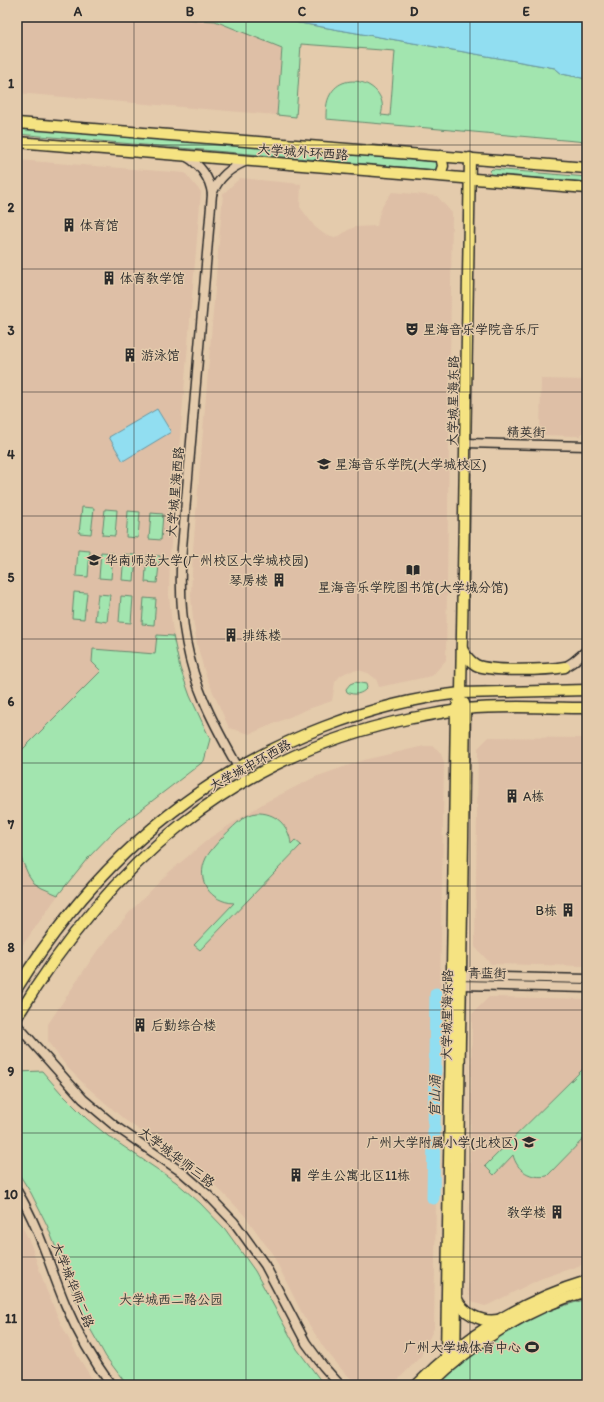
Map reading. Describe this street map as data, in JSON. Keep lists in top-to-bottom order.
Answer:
{
  "streets": {
    "main road": ["大学城外环西路", "大学城星海东路", "大学城中环西路"],
    "street": [
      "精英街",
      "大学城星海西路",
      "青蓝街",
      "大学城华师三路",
      "大学城华师二路"
    ]
  },
  "crossings": [
    ["大学城外环西路", "大学城星海东路"],
    ["大学城外环西路", "大学城星海西路"],
    ["大学城星海东路", "精英街"],
    ["大学城星海东路", "大学城中环西路"],
    ["大学城星海东路", "青蓝街"],
    ["大学城星海西路", "大学城中环西路"]
  ],
  "water": ["官山涌"],
  "parks": ["大学城西二路公园"],
  "places": {
    "building": [
      "体育馆",
      "体育教学馆",
      "游泳馆",
      "琴房楼",
      "排练楼",
      "A栋",
      "B栋",
      "后勤综合楼",
      "学生公寓北区11栋",
      "教学楼"
    ],
    "theatre": ["星海音乐学院音乐厅"],
    "school or university": ["星海音乐学院(大学城校区)", "华南师范大学(广州校区大学城校园)", "广州大学附属小学(北校区)"],
    "library": ["星海音乐学院图书馆(大学城分馆)"],
    "sports": ["广州大学城体育中心"]
  },
  "grid": {
    "columns": [
      "A",
      "B",
      "C",
      "D",
      "E"
    ],
    "rows": [
      "1",
      "2",
      "3",
      "4",
      "5",
      "6",
      "7",
      "8",
      "9",
      "10",
      "11"
    ]
  }
}
